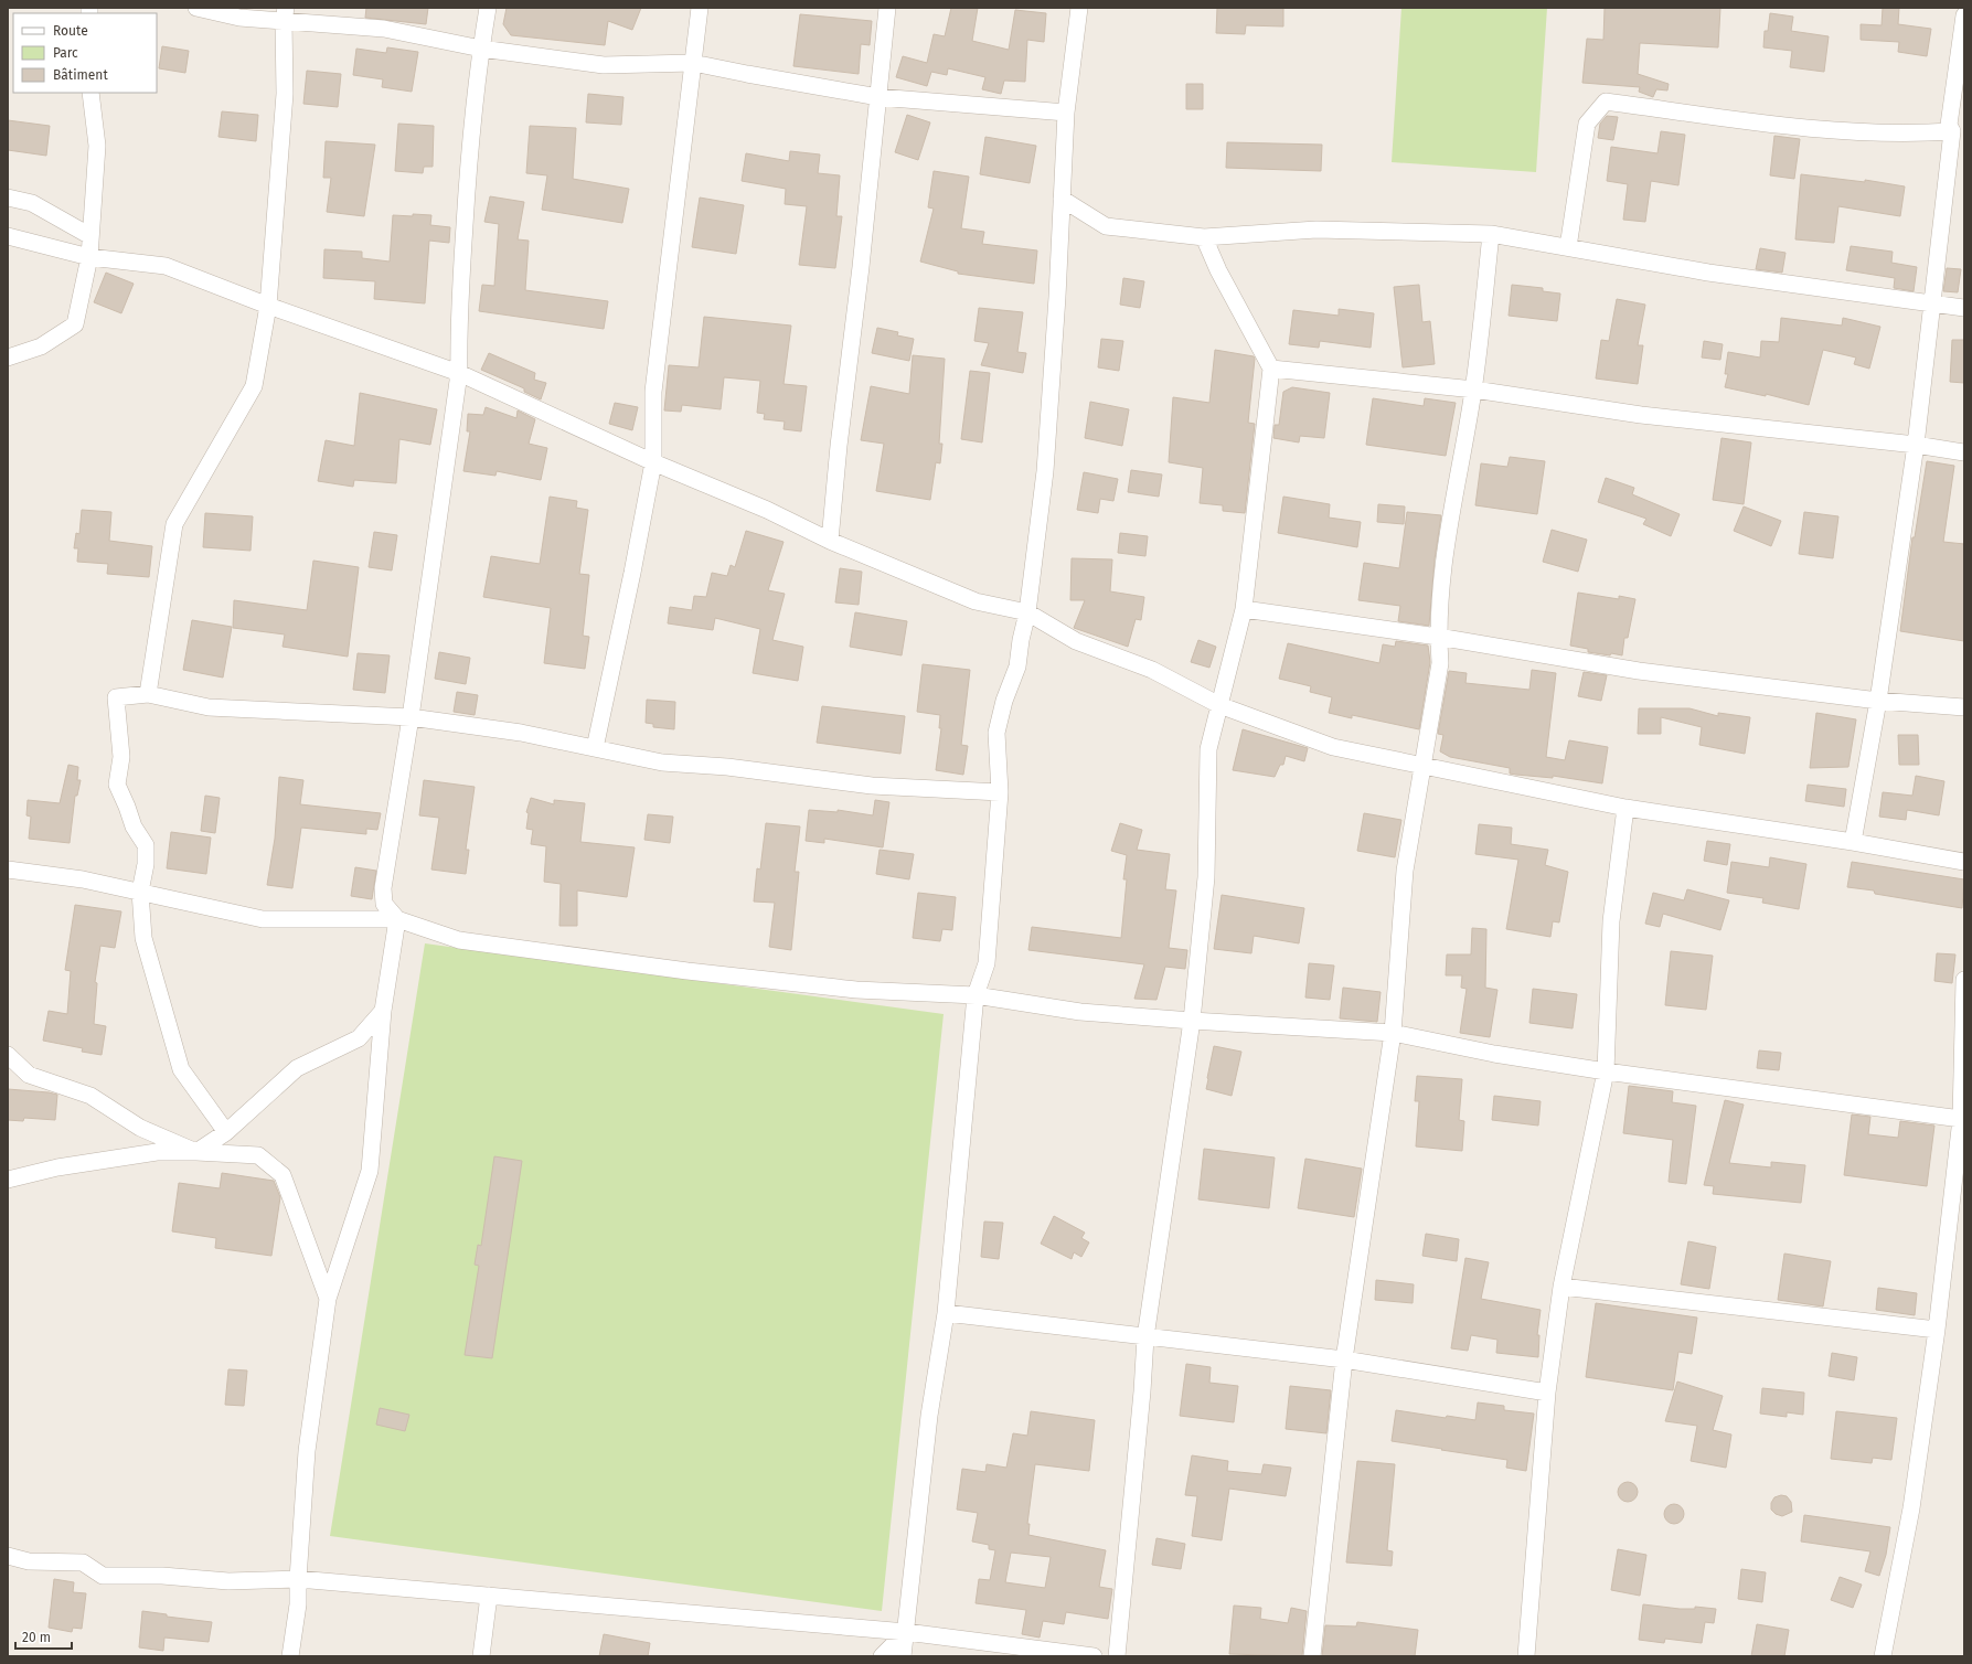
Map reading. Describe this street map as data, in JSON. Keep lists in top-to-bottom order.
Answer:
{
  "legend": ["Route", "Parc", "Bâtiment"],
  "scale_bar": "20 m"
}
